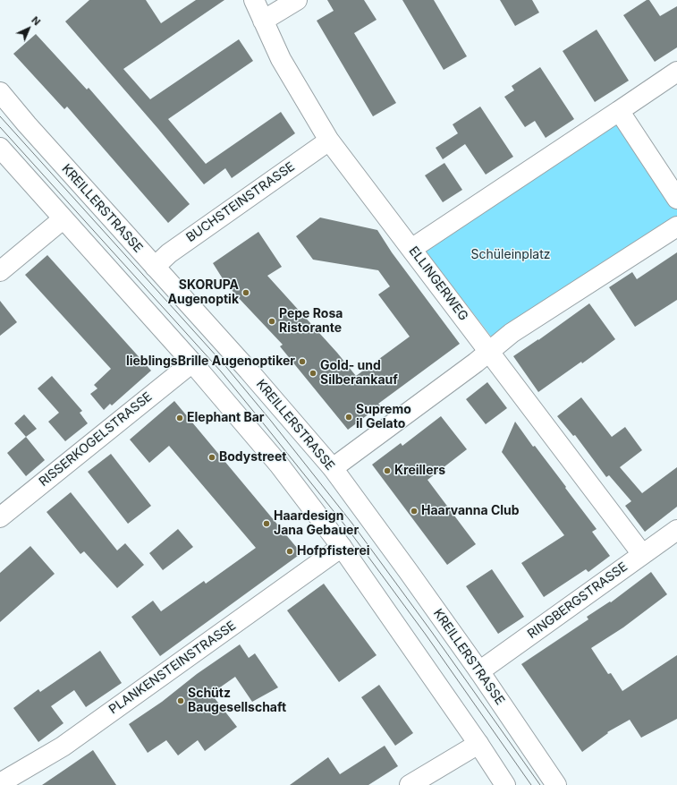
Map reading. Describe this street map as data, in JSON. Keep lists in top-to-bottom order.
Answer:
{
  "streets": {
    "street": [
      "BUCHSTEINSTRASSE",
      "KREILLERSTRASSE",
      "ELLINGERWEG",
      "RISSERKOGELSTRASSE",
      "RINGBERGSTRASSE",
      "PLANKENSTEINSTRASSE"
    ]
  },
  "crossings": [
    ["BUCHSTEINSTRASSE", "KREILLERSTRASSE"],
    ["BUCHSTEINSTRASSE", "ELLINGERWEG"],
    ["KREILLERSTRASSE", "RINGBERGSTRASSE"],
    ["ELLINGERWEG", "RINGBERGSTRASSE"]
  ],
  "parks": ["Schüleinplatz"],
  "places": [
    "SKORUPA Augenoptik",
    "Pepe Rosa Ristorante",
    "lieblingsBrille Augenoptiker",
    "Gold- und Silberankauf",
    "Supremo il Gelato",
    "Elephant Bar",
    "Bodystreet",
    "Kreillers",
    "Haarvanna Club",
    "Haardesign Jana Gebauer",
    "Hofpfisterei",
    "Schütz Baugesellschaft"
  ],
  "north": "top right"
}
